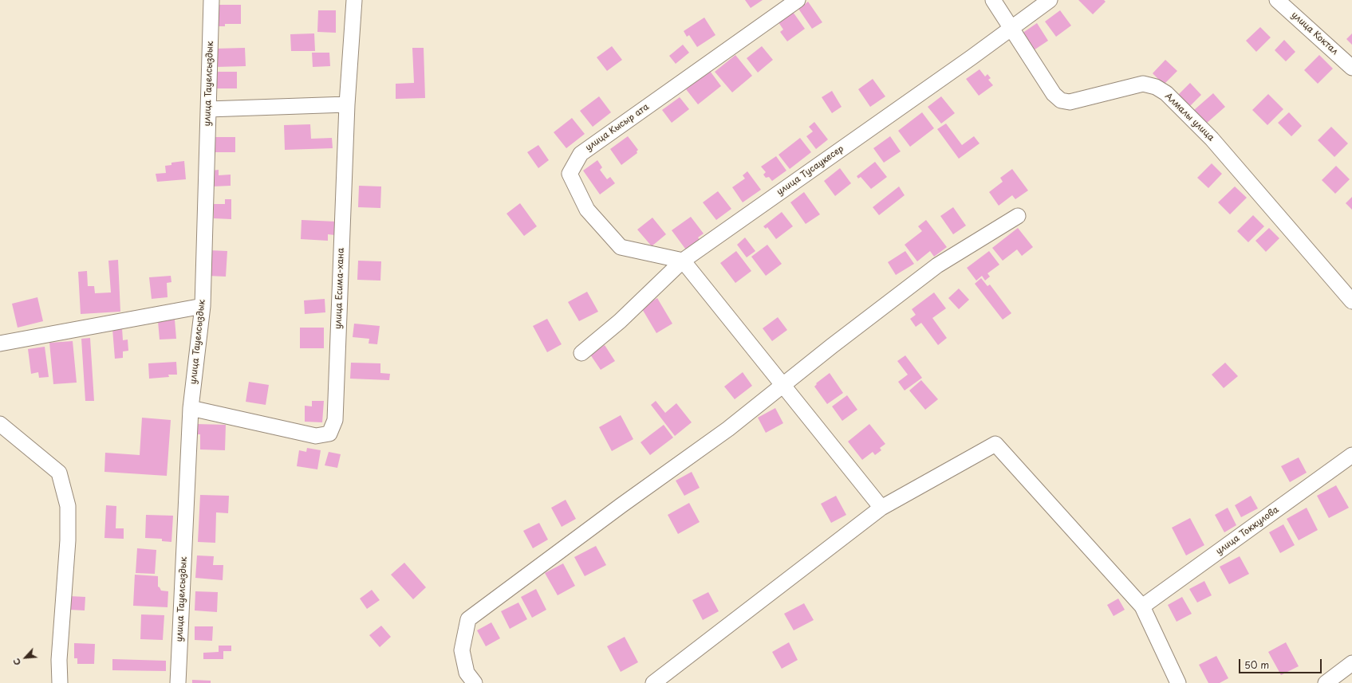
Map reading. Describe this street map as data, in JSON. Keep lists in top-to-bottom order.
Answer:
{
  "streets": {
    "street": [
      "улица Коктал",
      "улица Тауелсыздык",
      "Алмалы улица",
      "улица Кысыр ата",
      "улица Тусаукесер",
      "улица Есима-хана",
      "улица Токкулова"
    ]
  },
  "crossings": [
    ["улица Тауелсыздык", "улица Есима-хана"],
    ["Алмалы улица", "улица Тусаукесер"],
    ["улица Кысыр ата", "улица Тусаукесер"]
  ],
  "scale_bar": "50 m",
  "north": "bottom left"
}
